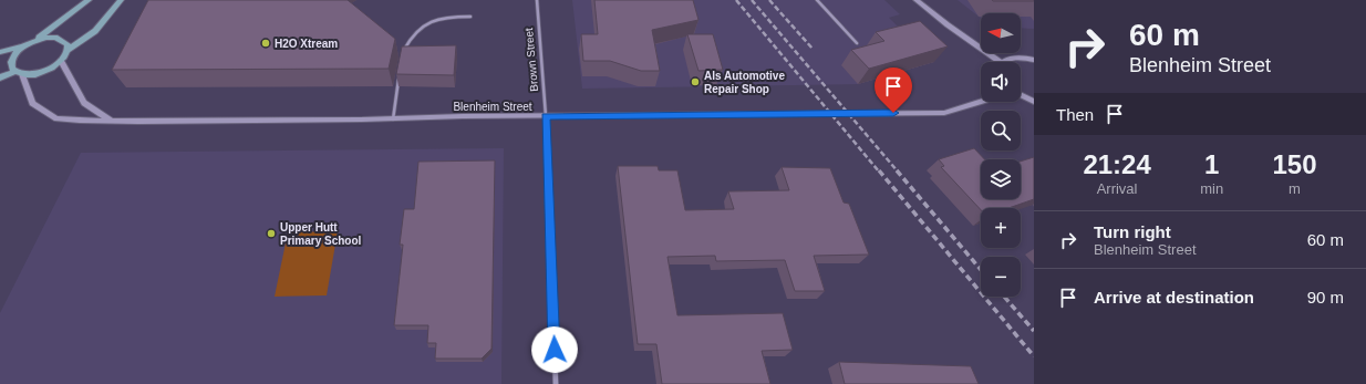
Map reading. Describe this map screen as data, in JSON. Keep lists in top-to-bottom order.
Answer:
{
  "streets": {
    "street": ["Brown Street", "Blenheim Street"]
  },
  "crossings": [
    ["Brown Street", "Blenheim Street"]
  ],
  "places": ["H2O Xtream", "Als Automotive Repair Shop", "Upper Hutt Primary School"],
  "north": "left",
  "page": {
    "turn": ["60 m", "Blenheim Street"],
    "map_buttons": ["+", "−"],
    "then": "Then",
    "eta": [
      "21:24",
      "Arrival",
      "1",
      "min",
      "150",
      "m"
    ],
    "list": [
      {
        "name": "Turn right",
        "note": "Blenheim Street",
        "value": "60 m"
      },
      {
        "name": "Arrive at destination",
        "value": "90 m"
      }
    ]
  }
}
